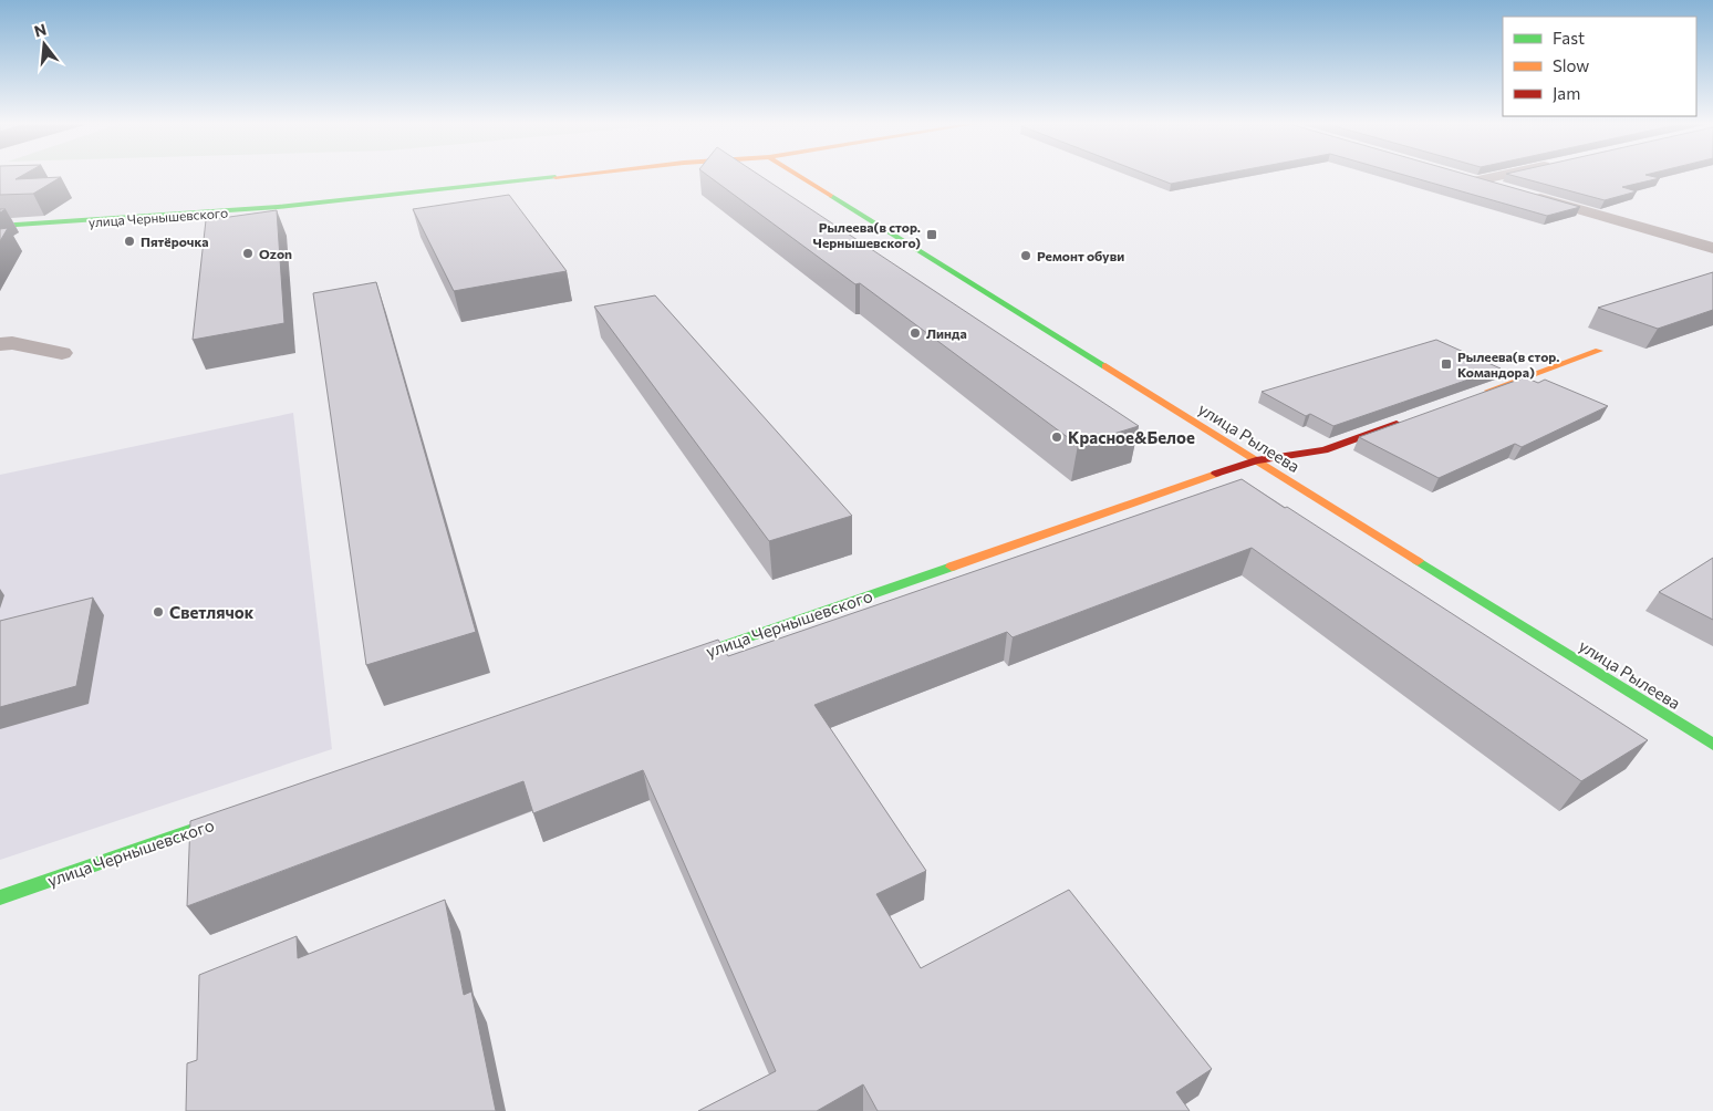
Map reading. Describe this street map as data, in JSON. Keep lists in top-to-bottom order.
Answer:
{
  "streets": {
    "main road": ["улица Чернышевского", "улица Рылеева"]
  },
  "crossings": [
    ["улица Чернышевского", "улица Рылеева"]
  ],
  "places": {
    "transit": ["Рылеева(в стор. Чернышевского)", "Рылеева(в стор. Командора)"],
    "other": [
      "Пятёрочка",
      "Ozon",
      "Ремонт обуви",
      "Линда",
      "Красное&Белое",
      "Светлячок"
    ]
  },
  "legend": ["Fast", "Slow", "Jam"],
  "north": "top"
}
